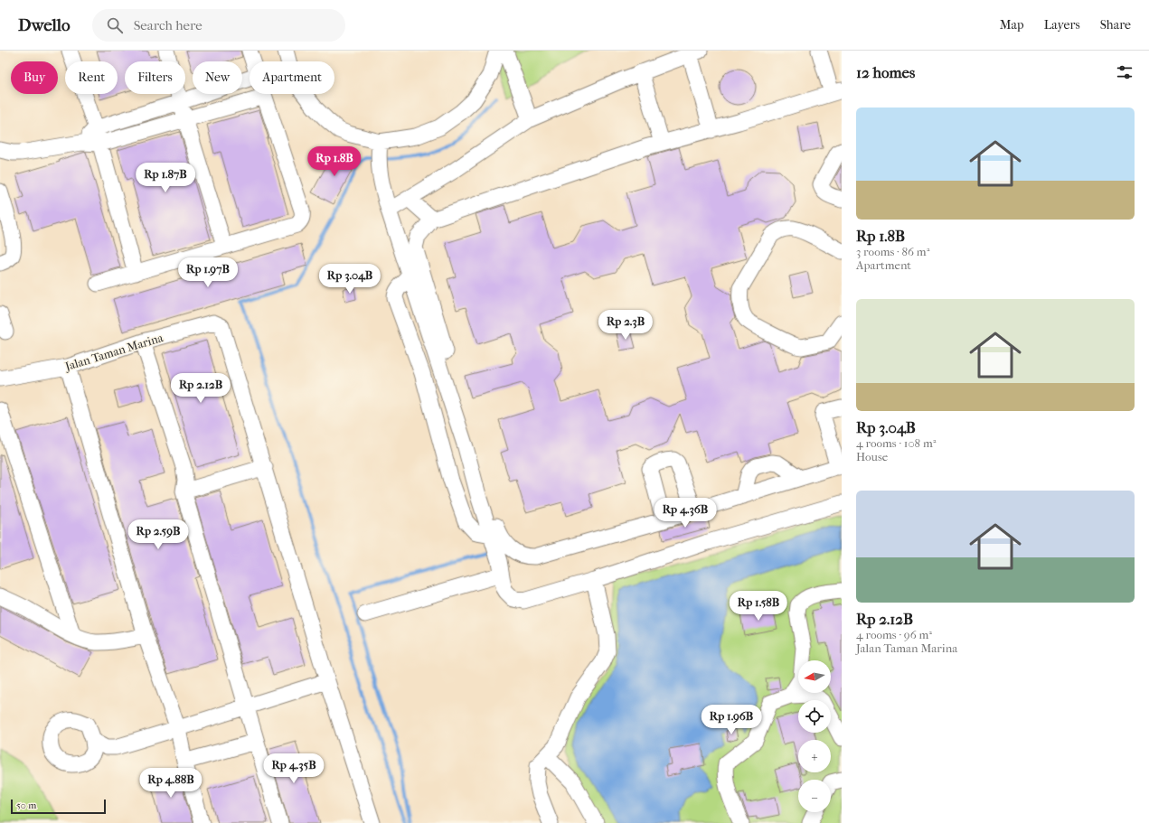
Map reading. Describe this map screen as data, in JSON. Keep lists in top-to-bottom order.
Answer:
{
  "streets": {
    "street": ["Jalan Taman Marina"]
  },
  "scale_bar": "50 m",
  "north": "left",
  "page": {
    "header": "Dwello",
    "search": "Search here",
    "nav": ["Map", "Layers", "Share"],
    "heading": "12 homes",
    "chip": [
      "Buy",
      "Rent",
      "Filters",
      "New",
      "Apartment"
    ],
    "list": [
      {
        "name": "Rp 1.8B",
        "note": "3 rooms · 86 m² · Apartment"
      },
      {
        "name": "Rp 3.04B",
        "note": "4 rooms · 108 m² · House"
      },
      {
        "name": "Rp 2.12B",
        "note": "4 rooms · 96 m² · Jalan Taman Marina"
      }
    ],
    "price": [
      "Rp 1.8B",
      "Rp 1.87B",
      "Rp 1.97B",
      "Rp 3.04B",
      "Rp 2.3B",
      "Rp 2.12B",
      "Rp 4.36B",
      "Rp 2.59B",
      "Rp 1.58B",
      "Rp 1.96B",
      "Rp 4.35B",
      "Rp 4.88B"
    ],
    "map_buttons": ["+", "−"],
    "scale": "50 m"
  }
}
